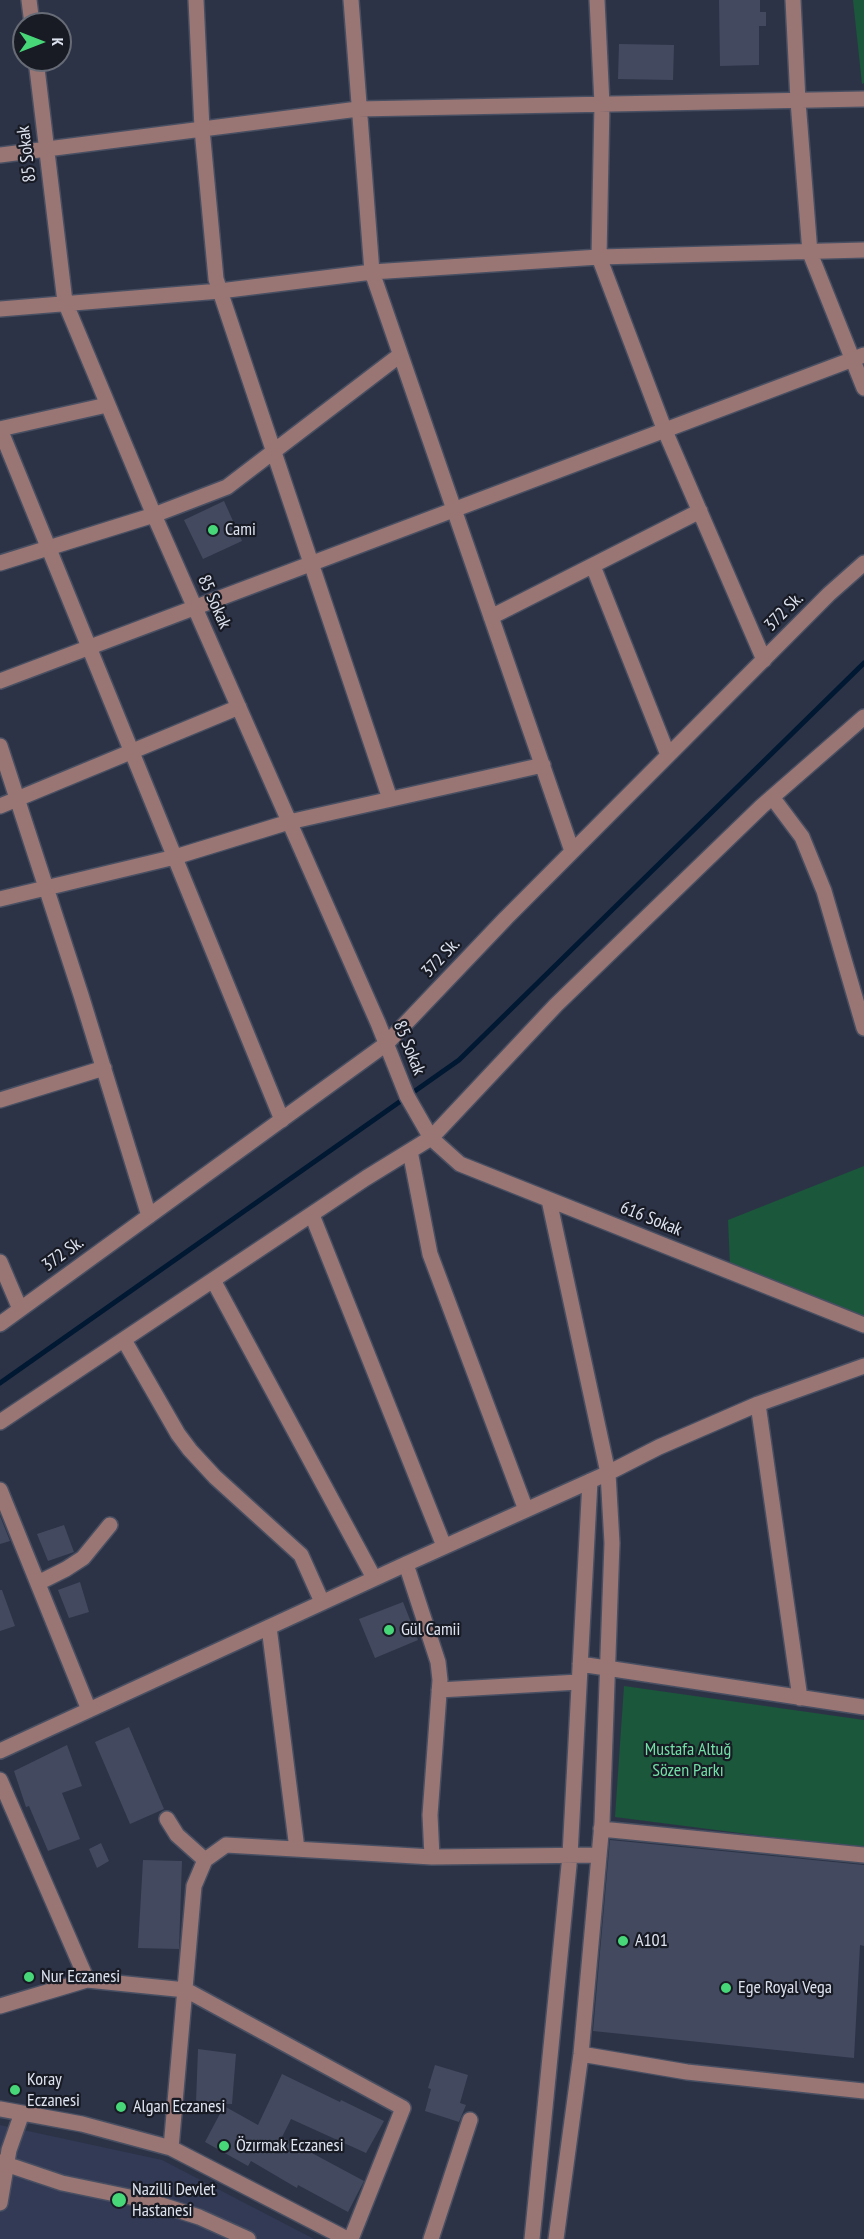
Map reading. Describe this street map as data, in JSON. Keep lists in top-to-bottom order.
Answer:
{
  "streets": {
    "street": ["85 Sokak", "372 Sk.", "616 Sokak"]
  },
  "crossings": [
    ["85 Sokak", "372 Sk."],
    ["85 Sokak", "616 Sokak"]
  ],
  "parks": ["Mustafa Altuğ Sözen Parkı"],
  "places": [
    "Cami",
    "Gül Camii",
    "A101",
    "Nur Eczanesi",
    "Ege Royal Vega",
    "Koray Eczanesi",
    "Algan Eczanesi",
    "Özırmak Eczanesi",
    "Nazilli Devlet Hastanesi"
  ],
  "north": "right"
}
